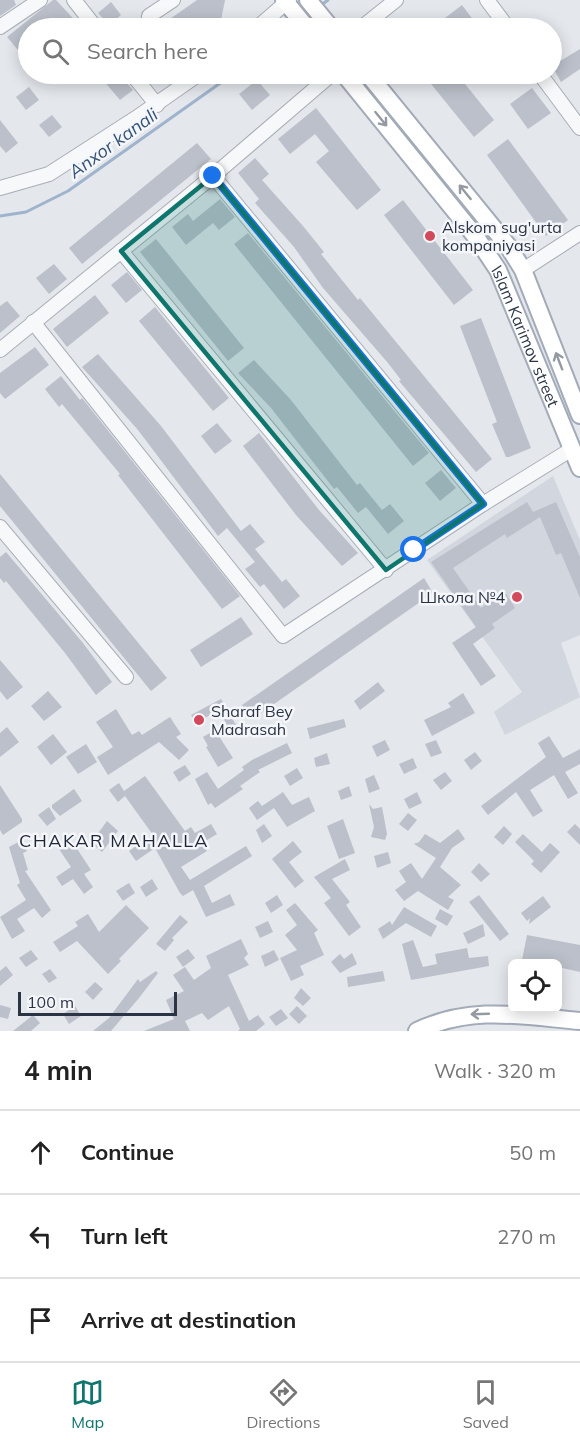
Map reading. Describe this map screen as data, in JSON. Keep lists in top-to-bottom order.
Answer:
{
  "streets": {
    "main road": ["Islam Karimov street"]
  },
  "districts": ["CHAKAR MAHALLA"],
  "water": ["Anxor kanali"],
  "places": ["Alskom sug'urta kompaniyasi", "Школа №4", "Sharaf Bey Madrasah"],
  "scale_bar": "100 m",
  "page": {
    "search": "Search here",
    "scale": "100 m",
    "heading": ["4 min", "Walk · 320 m"],
    "list": [
      ["Continue", "50 m"],
      ["Turn left", "270 m"],
      "Arrive at destination"
    ],
    "nav": ["Map", "Directions", "Saved"]
  }
}
